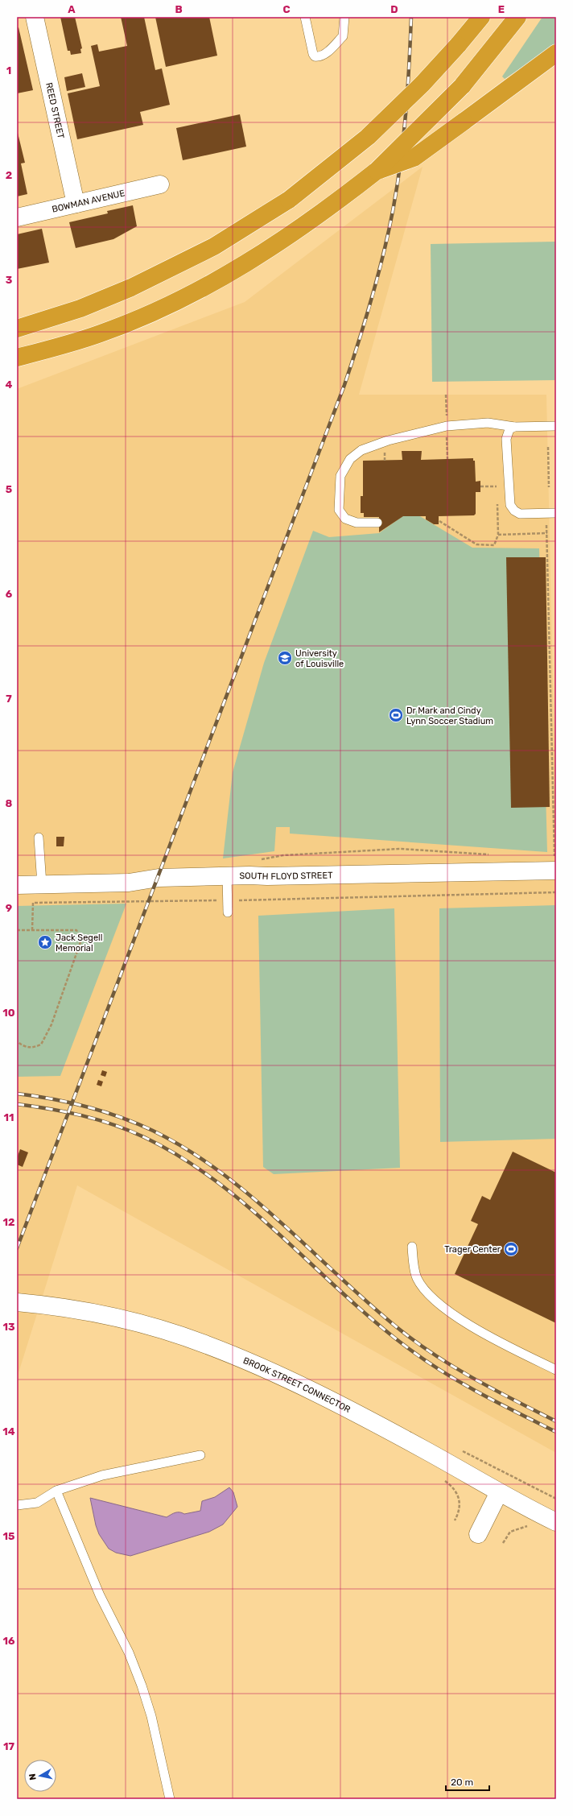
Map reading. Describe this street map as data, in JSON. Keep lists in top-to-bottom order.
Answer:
{
  "streets": {
    "street": [
      "REED STREET",
      "BOWMAN AVENUE",
      "SOUTH FLOYD STREET",
      "BROOK STREET CONNECTOR"
    ]
  },
  "crossings": [
    ["REED STREET", "BOWMAN AVENUE"]
  ],
  "places": {
    "school or university": ["University of Louisville"],
    "sports": ["Dr Mark and Cindy Lynn Soccer Stadium", "Trager Center"],
    "place": ["Jack Segell Memorial"]
  },
  "scale_bar": "20 m",
  "north": "left",
  "grid": {
    "columns": [
      "A",
      "B",
      "C",
      "D",
      "E"
    ],
    "rows": [
      "1",
      "2",
      "3",
      "4",
      "5",
      "6",
      "7",
      "8",
      "9",
      "10",
      "11",
      "12",
      "13",
      "14",
      "15",
      "16",
      "17"
    ]
  }
}
